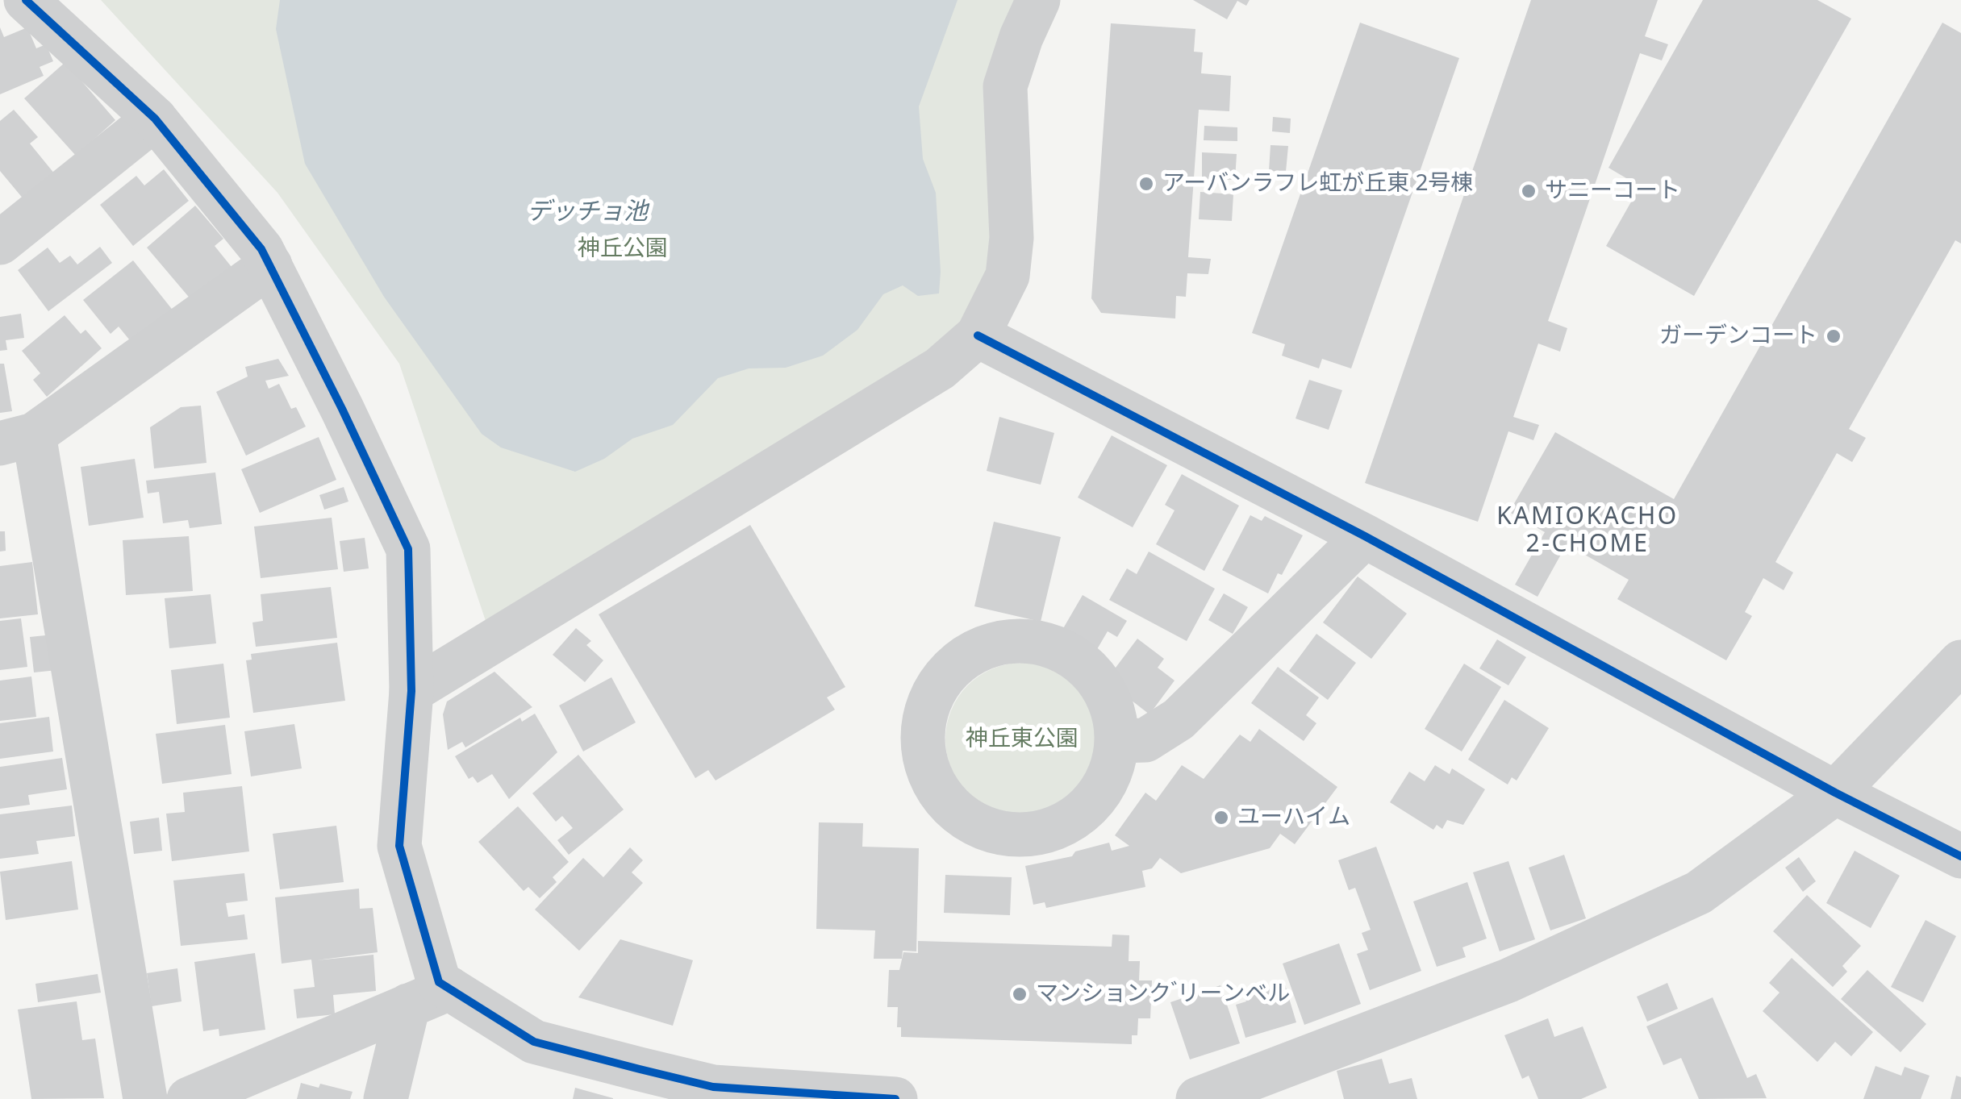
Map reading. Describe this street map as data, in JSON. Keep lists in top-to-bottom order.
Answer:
{
  "districts": ["KAMIOKACHO 2-CHOME"],
  "water": ["デッチョ池"],
  "parks": ["神丘公園", "神丘東公園"],
  "places": [
    "アーバンラフレ虹が丘東 2号棟",
    "サニーコート",
    "ガーデンコート",
    "ユーハイム",
    "マンションク ゙リーンベル"
  ]
}
